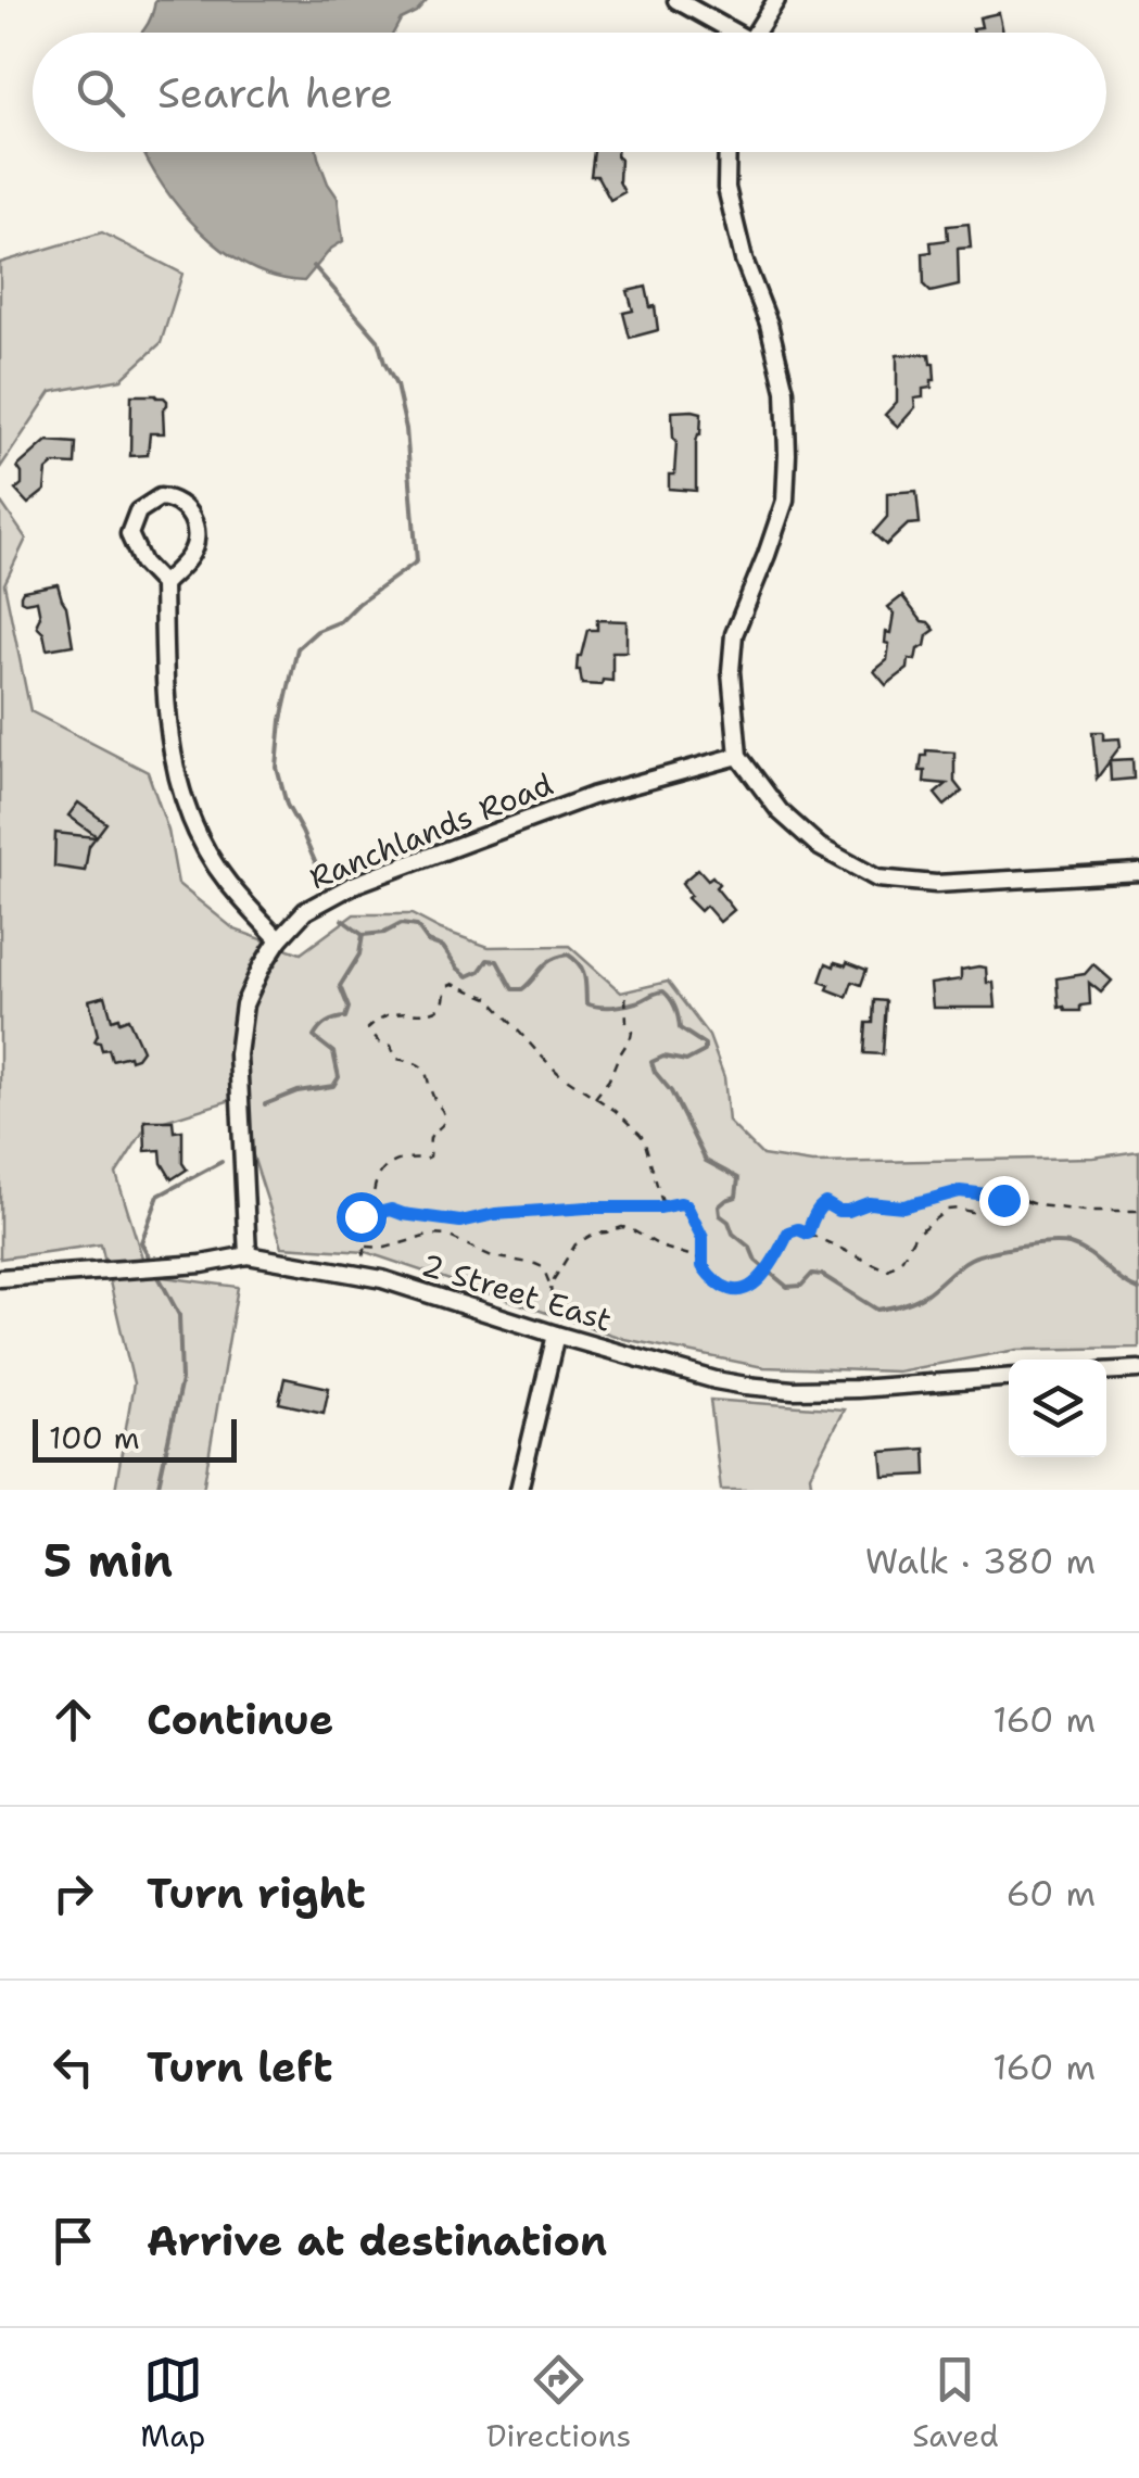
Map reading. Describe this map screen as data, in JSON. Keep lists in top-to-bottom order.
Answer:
{
  "streets": {
    "street": ["Ranchlands Road", "2 Street East"]
  },
  "crossings": [
    ["Ranchlands Road", "2 Street East"]
  ],
  "scale_bar": "100 m",
  "page": {
    "search": "Search here",
    "scale": "100 m",
    "heading": ["5 min", "Walk · 380 m"],
    "list": [
      ["Continue", "160 m"],
      ["Turn right", "60 m"],
      ["Turn left", "160 m"],
      "Arrive at destination"
    ],
    "nav": ["Map", "Directions", "Saved"]
  }
}
